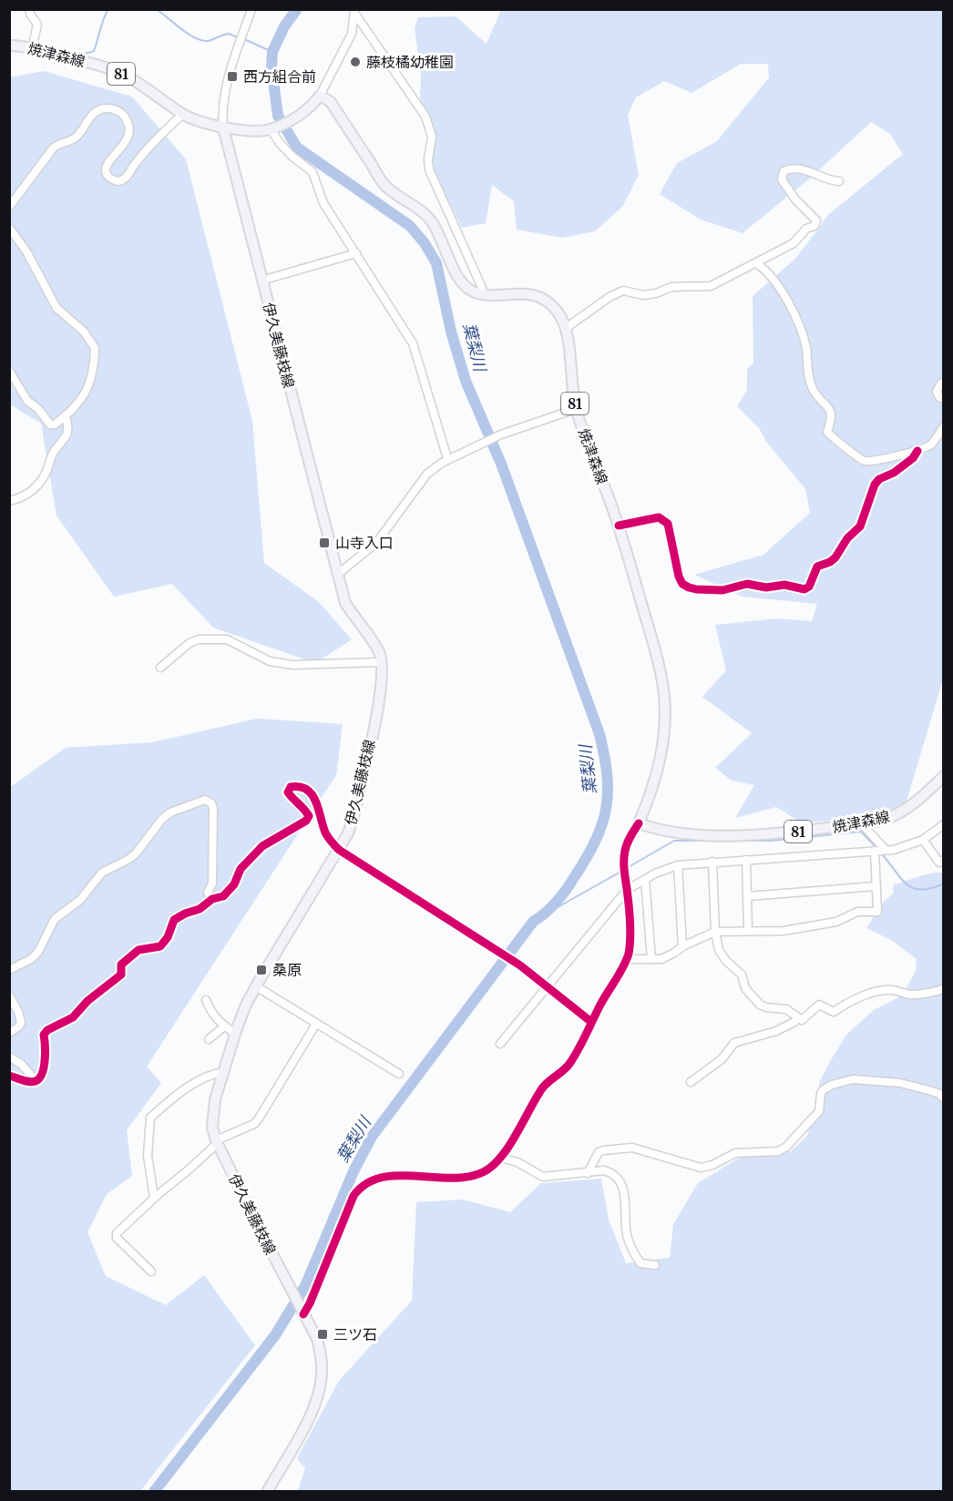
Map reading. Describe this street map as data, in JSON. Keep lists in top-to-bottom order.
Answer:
{
  "streets": {
    "main road": ["焼津森線", "81", "伊久美藤枝線"]
  },
  "crossings": [
    ["焼津森線", "伊久美藤枝線"]
  ],
  "water": ["葉梨川"],
  "places": {
    "other": ["藤枝橘幼稚園"],
    "transit": [
      "西方組合前",
      "山寺入口",
      "桑原",
      "三ツ石"
    ]
  }
}
